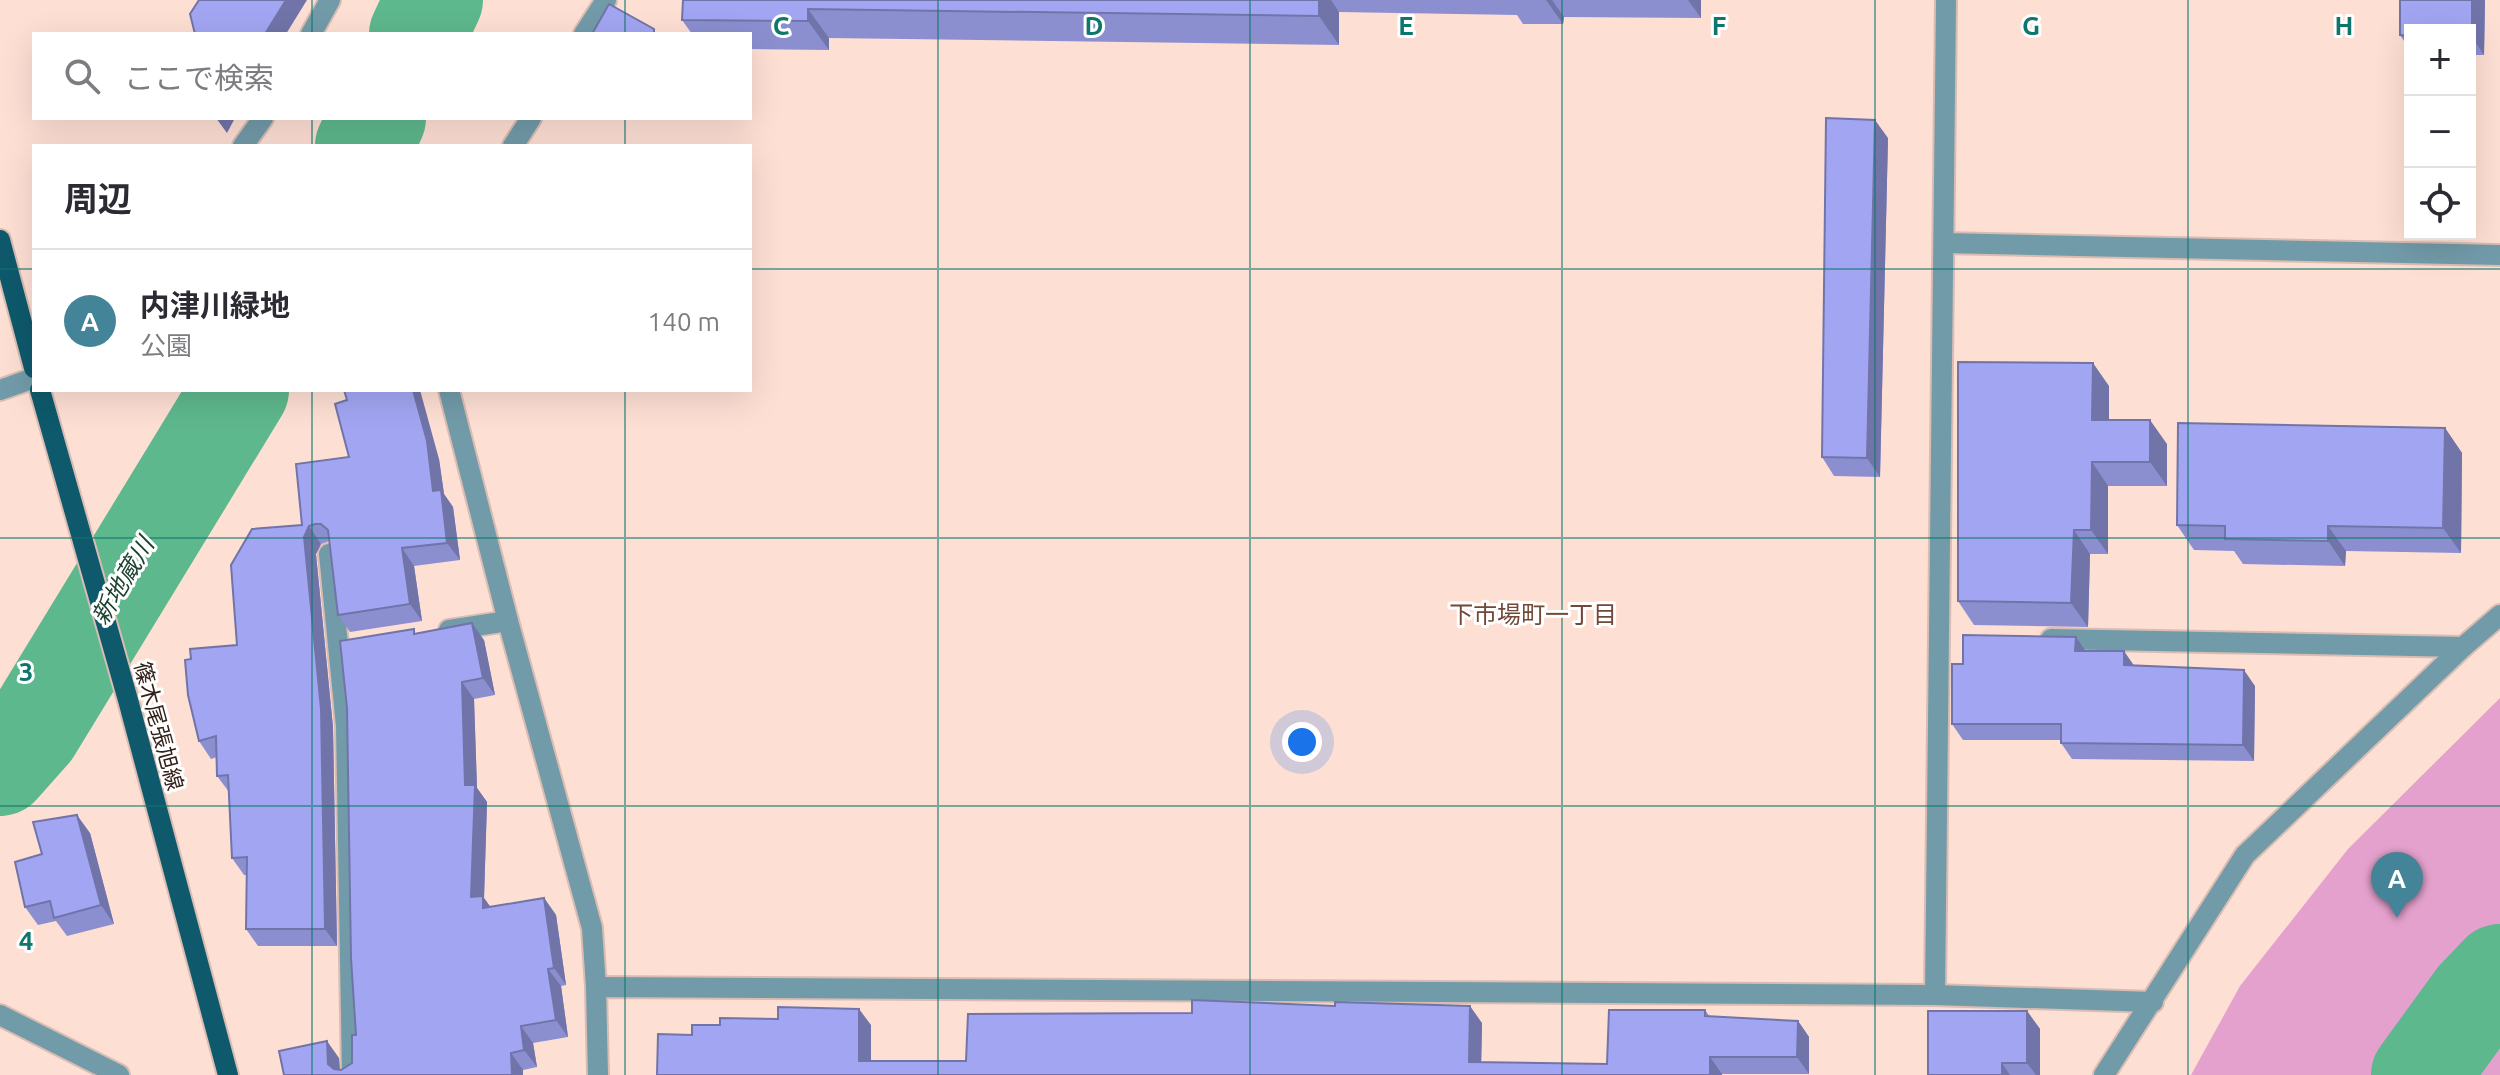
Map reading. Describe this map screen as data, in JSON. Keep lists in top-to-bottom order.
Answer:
{
  "streets": {
    "main road": ["篠木尾張旭線"]
  },
  "districts": ["下市場町一丁目"],
  "water": ["新地蔵川"],
  "page": {
    "map_buttons": ["+", "−"],
    "search": "ここで検索",
    "heading": "周辺",
    "list": [
      {
        "mark": "A",
        "name": "内津川緑地",
        "note": "公園",
        "value": "140 m"
      }
    ],
    "pins": "A"
  },
  "grid": {
    "columns": [
      "C",
      "D",
      "E",
      "F",
      "G",
      "H"
    ],
    "rows": ["3", "4"]
  }
}
